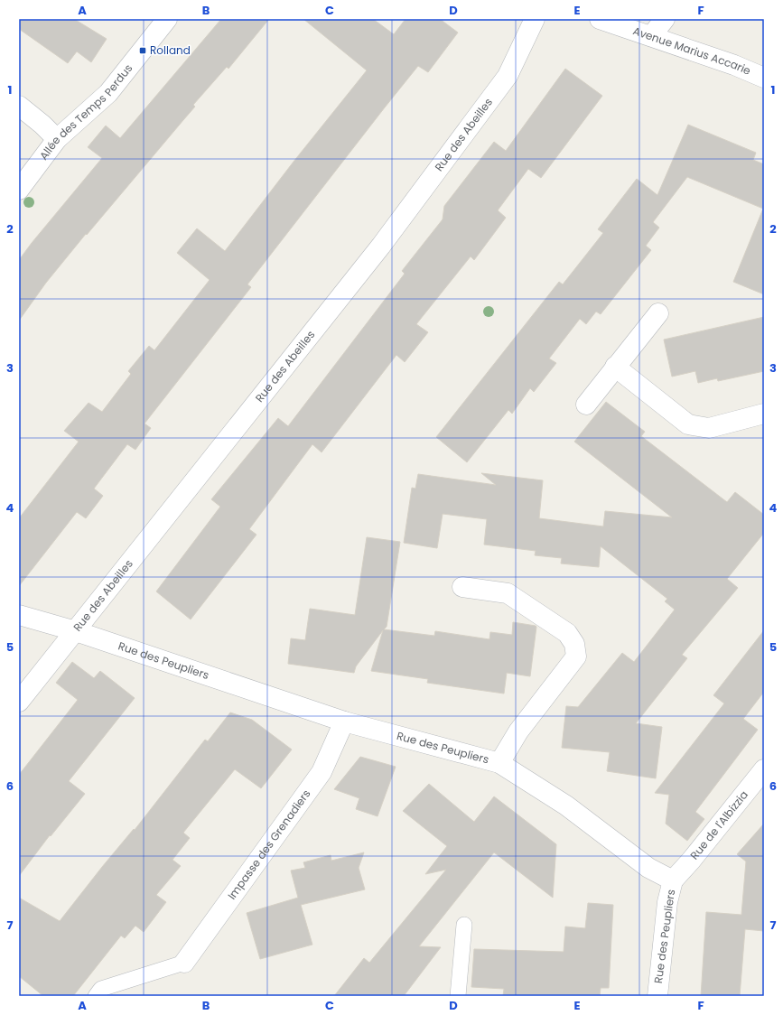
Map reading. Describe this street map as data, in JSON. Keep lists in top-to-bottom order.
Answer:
{
  "streets": {
    "street": [
      "Avenue Marius Accarie",
      "Allée des Temps Perdus",
      "Rue des Abeilles",
      "Rue des Peupliers",
      "Rue de l'Albizzia",
      "Impasse des Grenadiers"
    ]
  },
  "crossings": [
    ["Rue des Abeilles", "Rue des Peupliers"],
    ["Rue des Peupliers", "Rue de l'Albizzia"],
    ["Rue des Peupliers", "Impasse des Grenadiers"]
  ],
  "places": {
    "transit": ["Rolland"]
  },
  "grid": {
    "columns": [
      "A",
      "B",
      "C",
      "D",
      "E",
      "F"
    ],
    "rows": [
      "1",
      "2",
      "3",
      "4",
      "5",
      "6",
      "7"
    ]
  }
}
